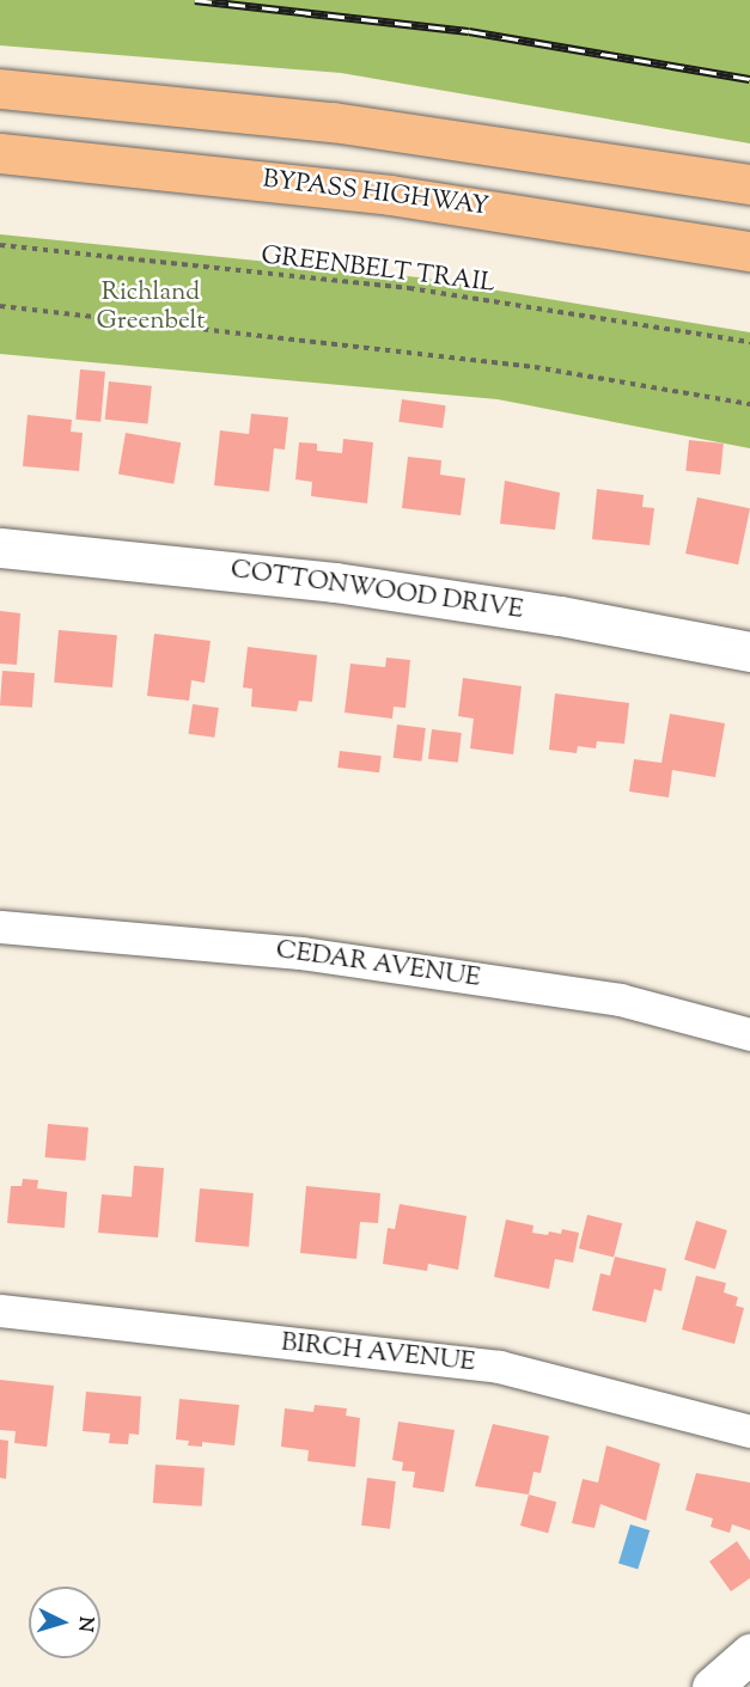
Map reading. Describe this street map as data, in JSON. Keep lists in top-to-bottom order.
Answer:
{
  "streets": {
    "highway": ["BYPASS HIGHWAY"],
    "street": ["COTTONWOOD DRIVE", "CEDAR AVENUE", "BIRCH AVENUE"],
    "path": ["GREENBELT TRAIL"]
  },
  "parks": ["Richland Greenbelt"],
  "north": "right"
}
